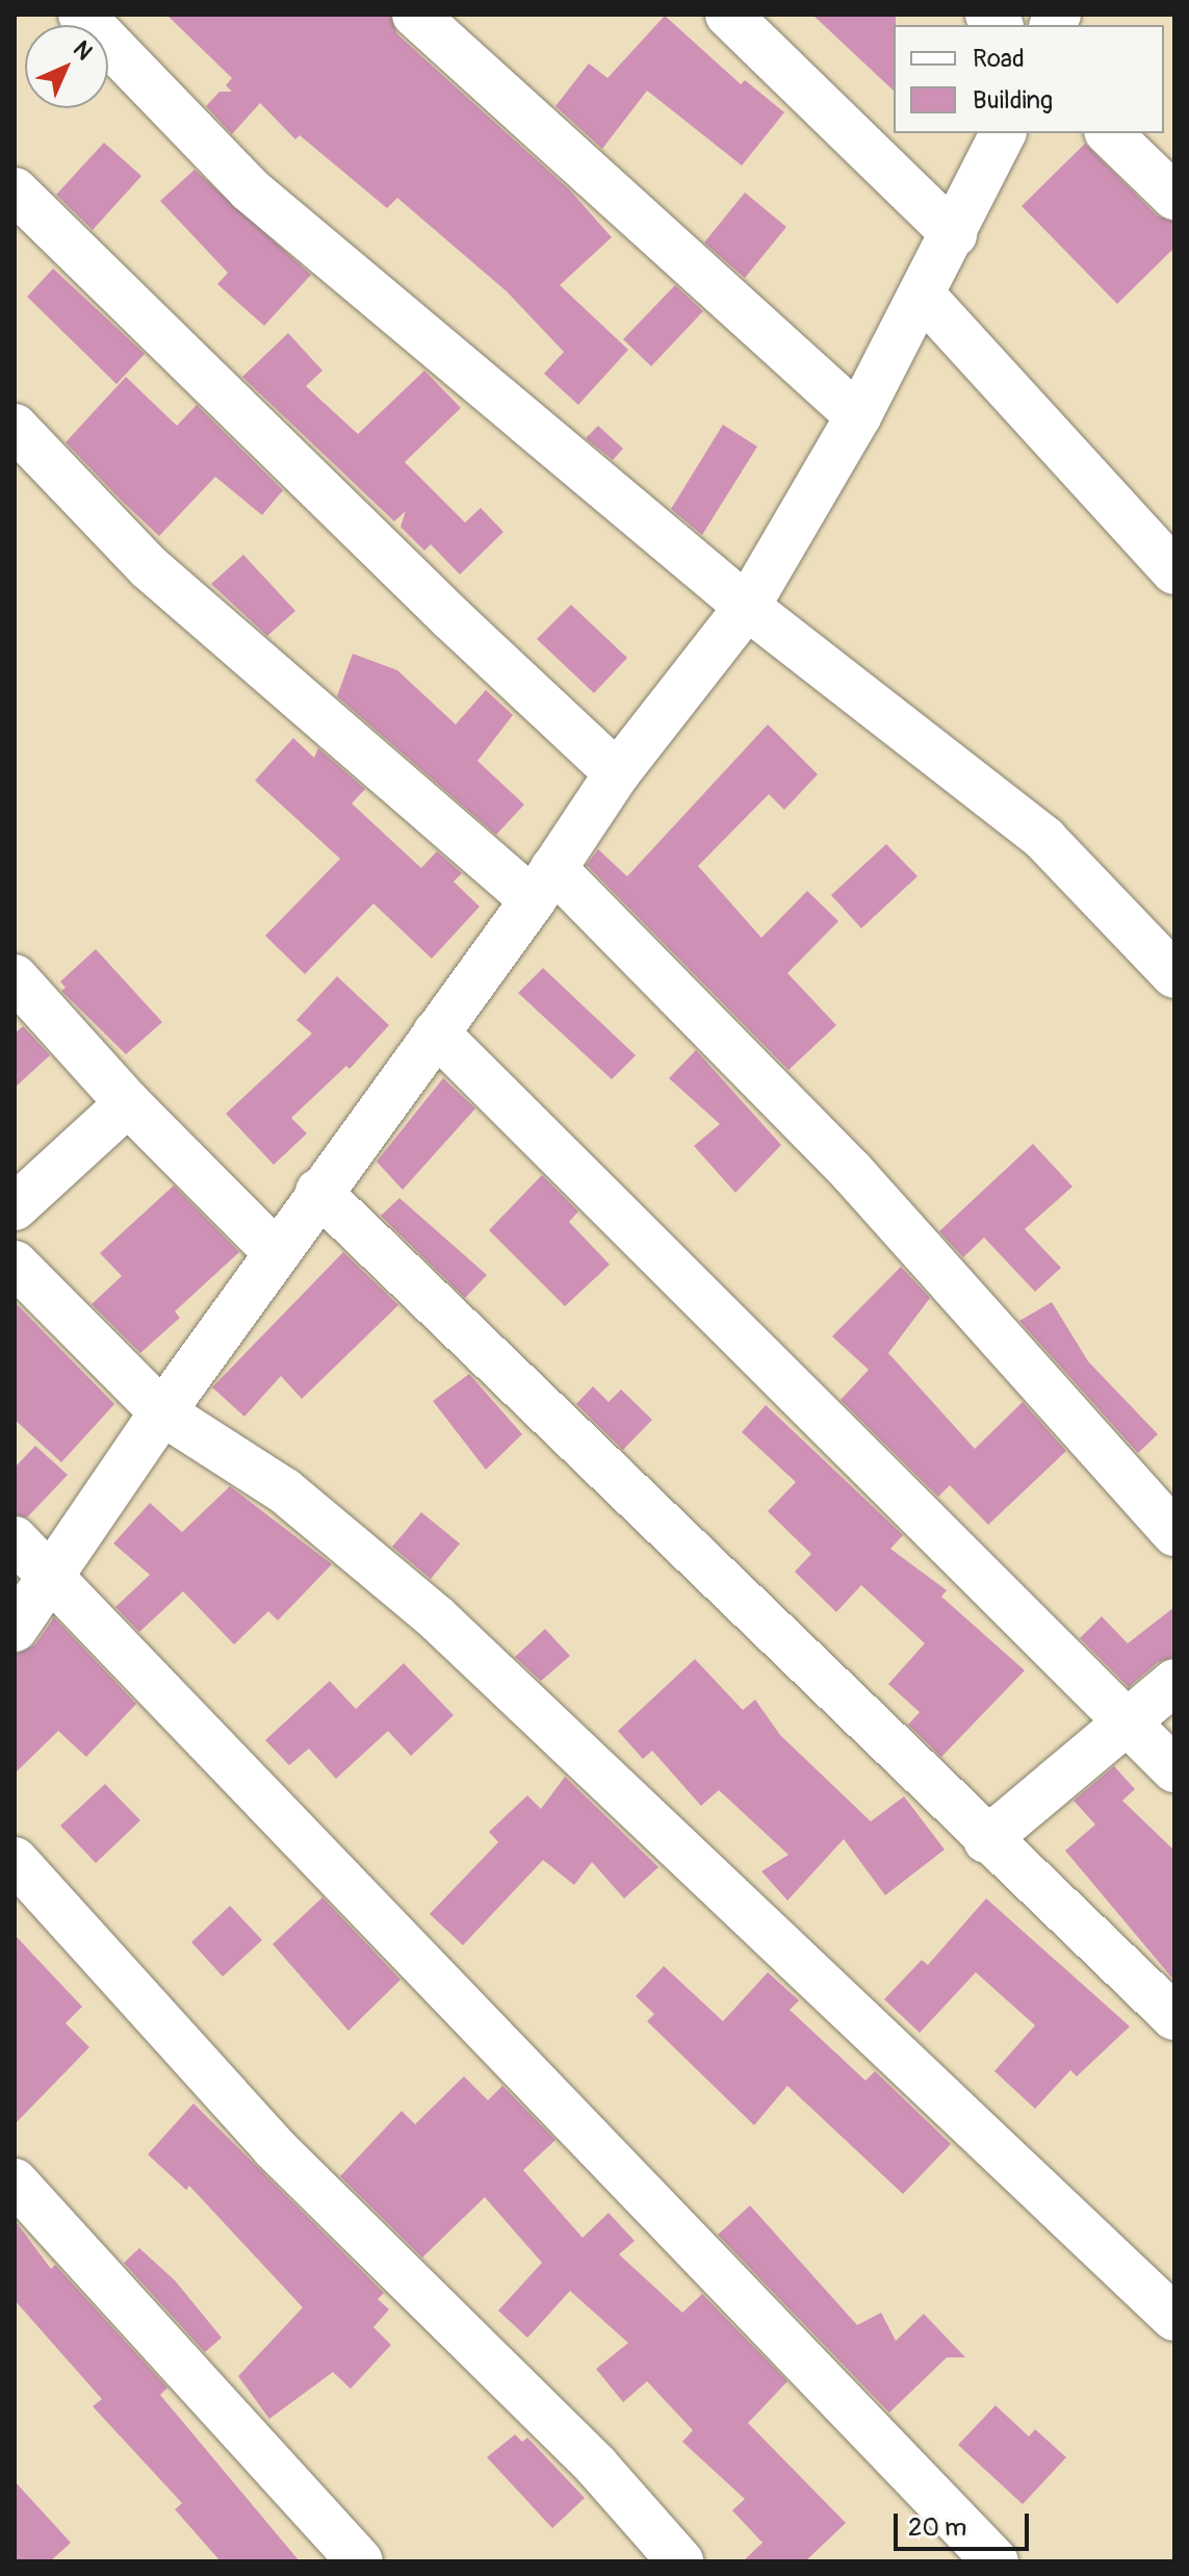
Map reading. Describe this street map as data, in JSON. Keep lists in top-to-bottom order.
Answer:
{
  "legend": ["Road", "Building"],
  "scale_bar": "20 m",
  "north": "top right"
}
